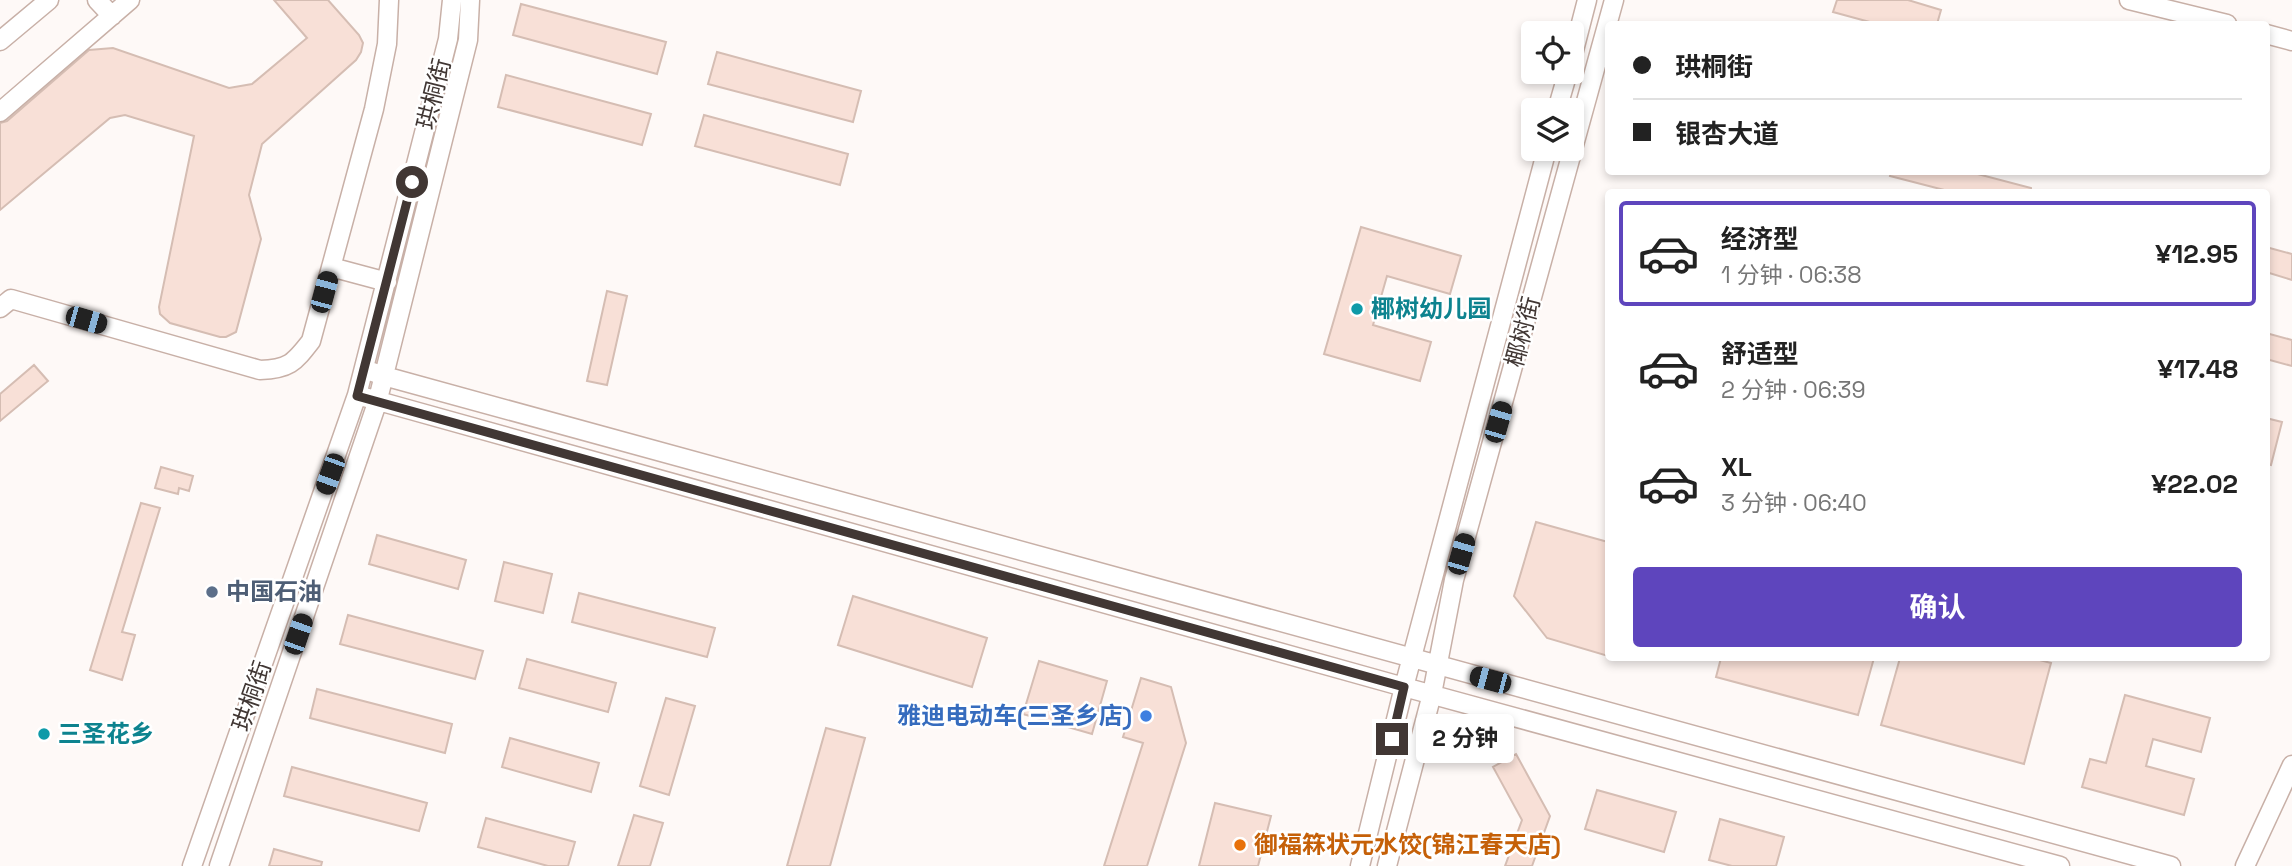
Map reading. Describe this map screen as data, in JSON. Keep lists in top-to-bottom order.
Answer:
{
  "streets": {
    "street": ["珙桐街", "椰树街"]
  },
  "places": [
    "椰树幼儿园",
    "中国石油",
    "雅迪电动车(三圣乡店)",
    "三圣花乡",
    "御福箖状元水饺(锦江春天店)"
  ],
  "page": {
    "banner": ["珙桐街", "银杏大道"],
    "list": [
      {
        "name": "经济型",
        "note": "1 分钟 · 06:38",
        "value": "¥12.95"
      },
      {
        "name": "舒适型",
        "note": "2 分钟 · 06:39",
        "value": "¥17.48"
      },
      {
        "name": "XL",
        "note": "3 分钟 · 06:40",
        "value": "¥22.02"
      }
    ],
    "buttons": "确认",
    "bubble": "2 分钟"
  }
}
